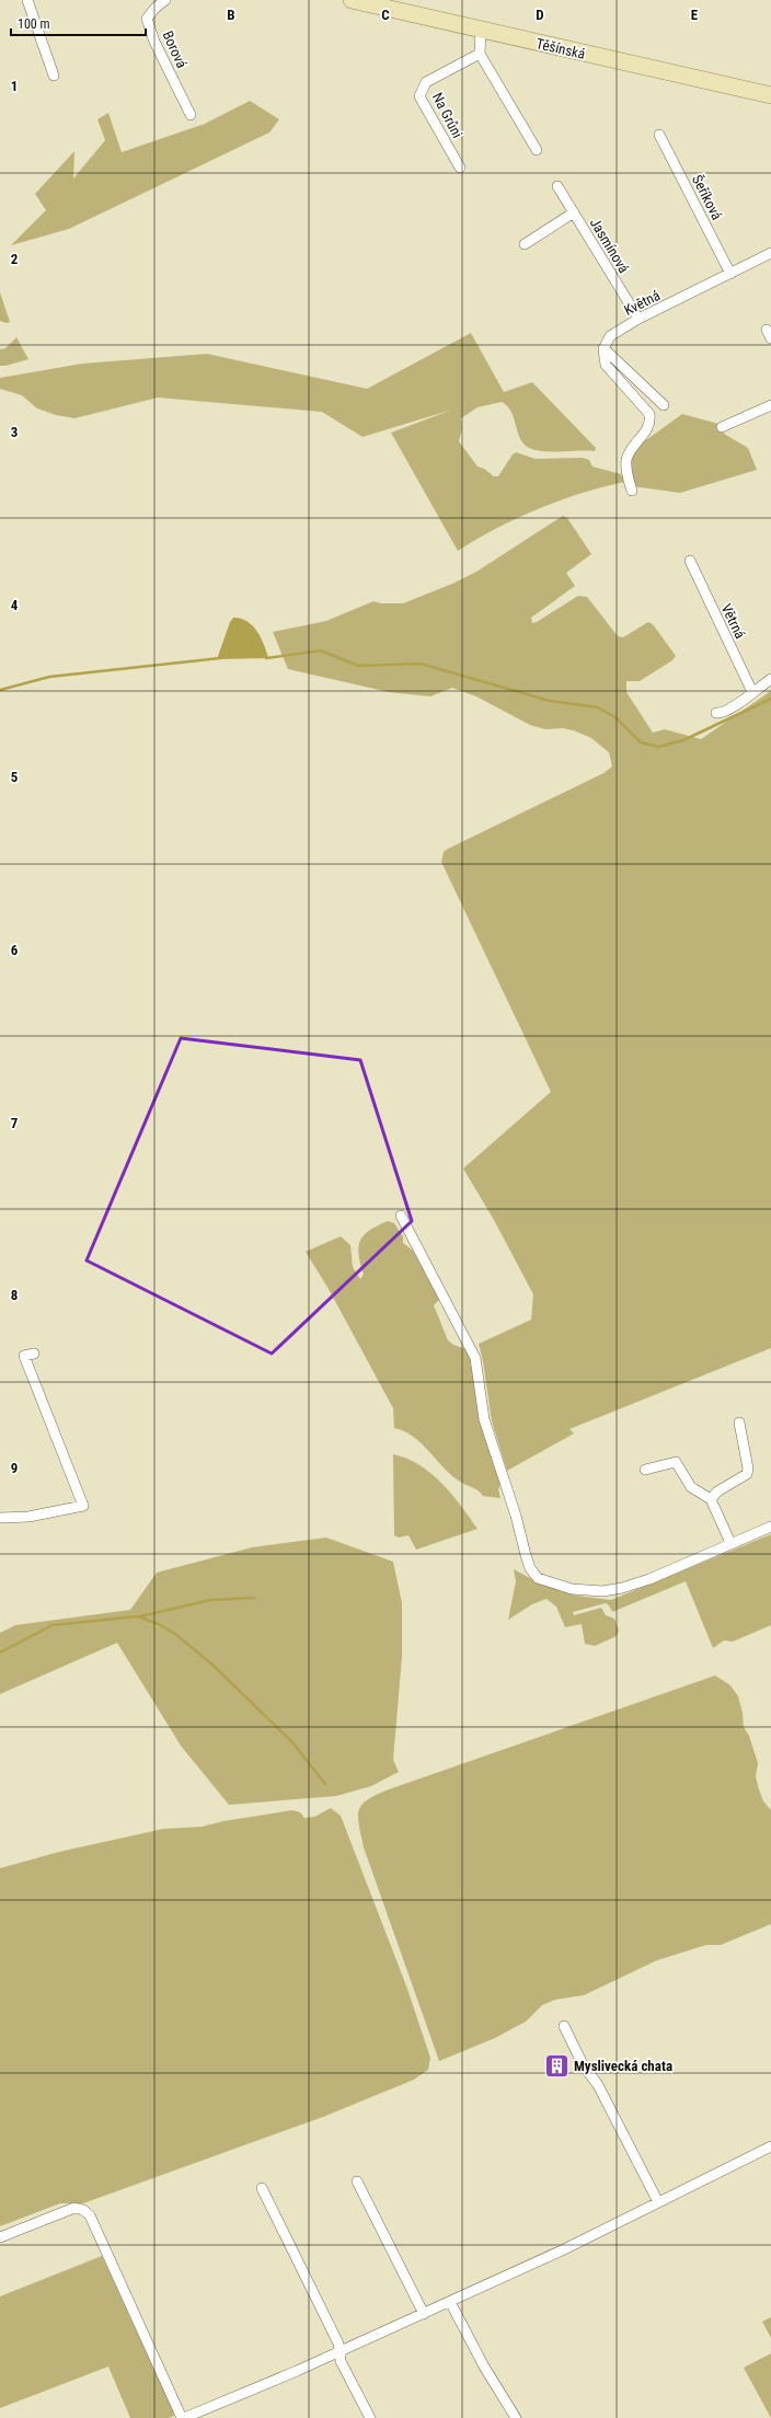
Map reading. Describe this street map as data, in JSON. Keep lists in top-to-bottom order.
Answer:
{
  "streets": {
    "main road": ["Těšínská"],
    "street": [
      "Borová",
      "Na Grůni",
      "Šeříková",
      "Jasmínová",
      "Květná",
      "Větrná"
    ]
  },
  "crossings": [
    ["Šeříková", "Květná"],
    ["Jasmínová", "Květná"]
  ],
  "places": {
    "building": ["Myslivecká chata"]
  },
  "scale_bar": "100 m",
  "grid": {
    "columns": [
      "B",
      "C",
      "D",
      "E"
    ],
    "rows": [
      "1",
      "2",
      "3",
      "4",
      "5",
      "6",
      "7",
      "8",
      "9"
    ]
  }
}
